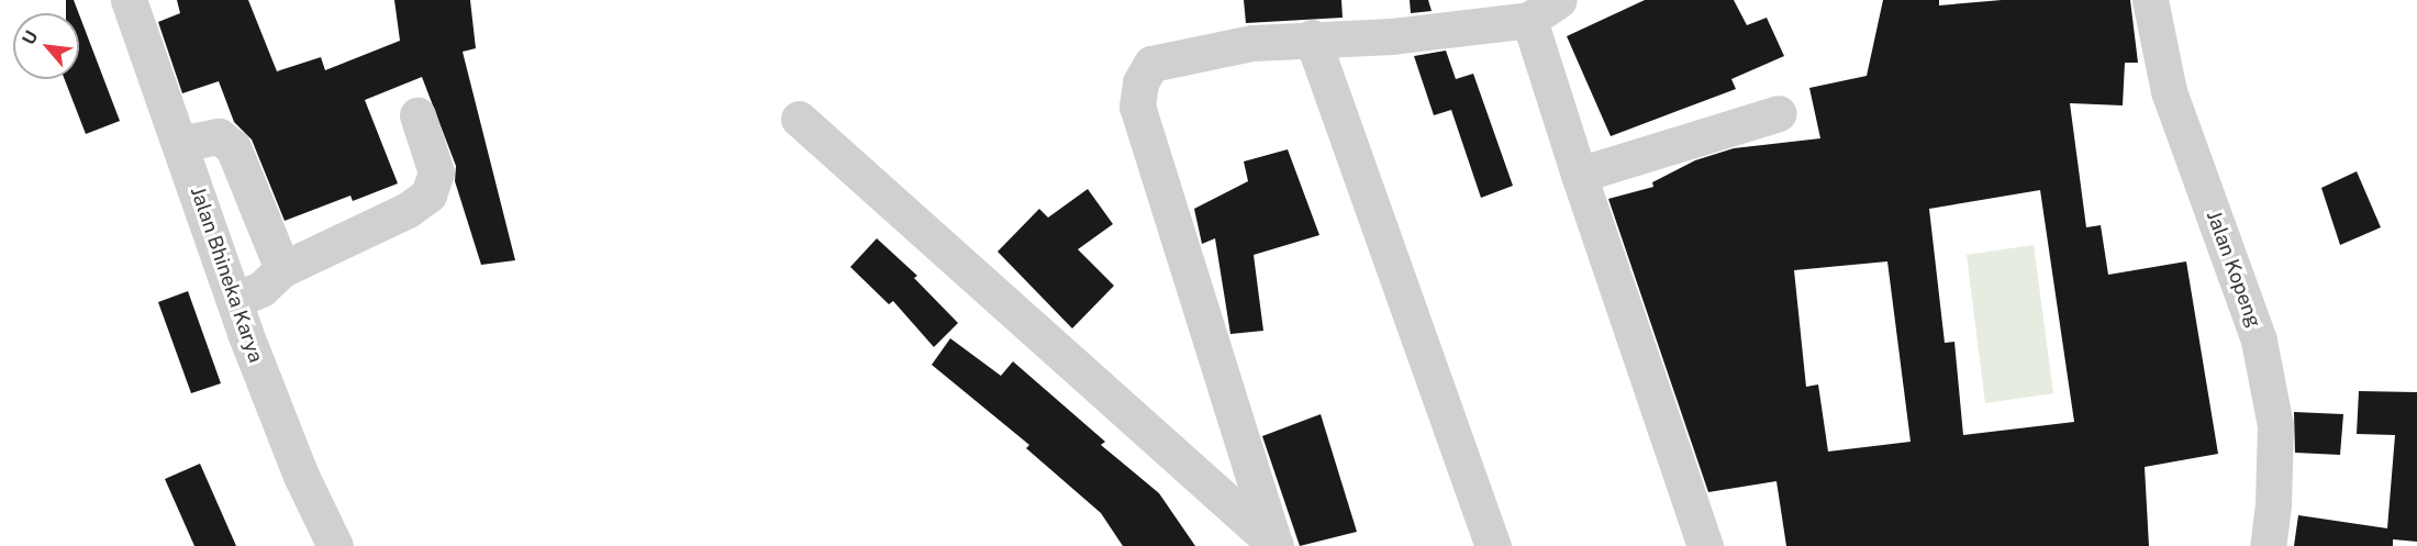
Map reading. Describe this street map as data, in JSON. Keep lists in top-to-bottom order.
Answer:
{
  "streets": {
    "street": ["Jalan Kopeng", "Jalan Bhineka Karya"]
  },
  "north": "top left"
}
